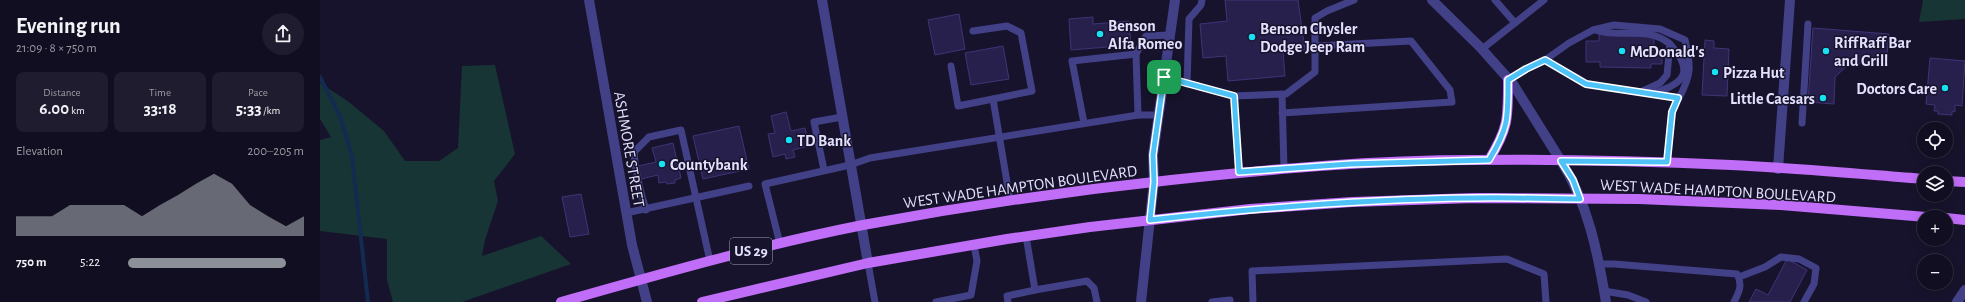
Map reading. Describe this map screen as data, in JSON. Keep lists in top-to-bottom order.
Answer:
{
  "streets": {
    "main road": ["WEST WADE HAMPTON BOULEVARD", "US 29"],
    "street": ["ASHMORE STREET"]
  },
  "crossings": [
    ["ASHMORE STREET", "WEST WADE HAMPTON BOULEVARD"]
  ],
  "places": [
    "Benson Alfa Romeo",
    "Benson Chysler Dodge Jeep Ram",
    "McDonald's",
    "RiffRaff Bar and Grill",
    "Pizza Hut",
    "Doctors Care",
    "Little Caesars",
    "TD Bank",
    "Countybank"
  ],
  "page": {
    "heading": ["Evening run", "21:09 · 8 × 750 m"],
    "stats": [
      ["Distance", "6.00 km"],
      ["Time", "33:18"],
      ["Pace", "5:33 /km"]
    ],
    "map_buttons": ["+", "−"],
    "chart": ["Elevation", "200–205 m"],
    "list": [
      {
        "name": "750 m",
        "note": "5:22"
      }
    ]
  }
}
